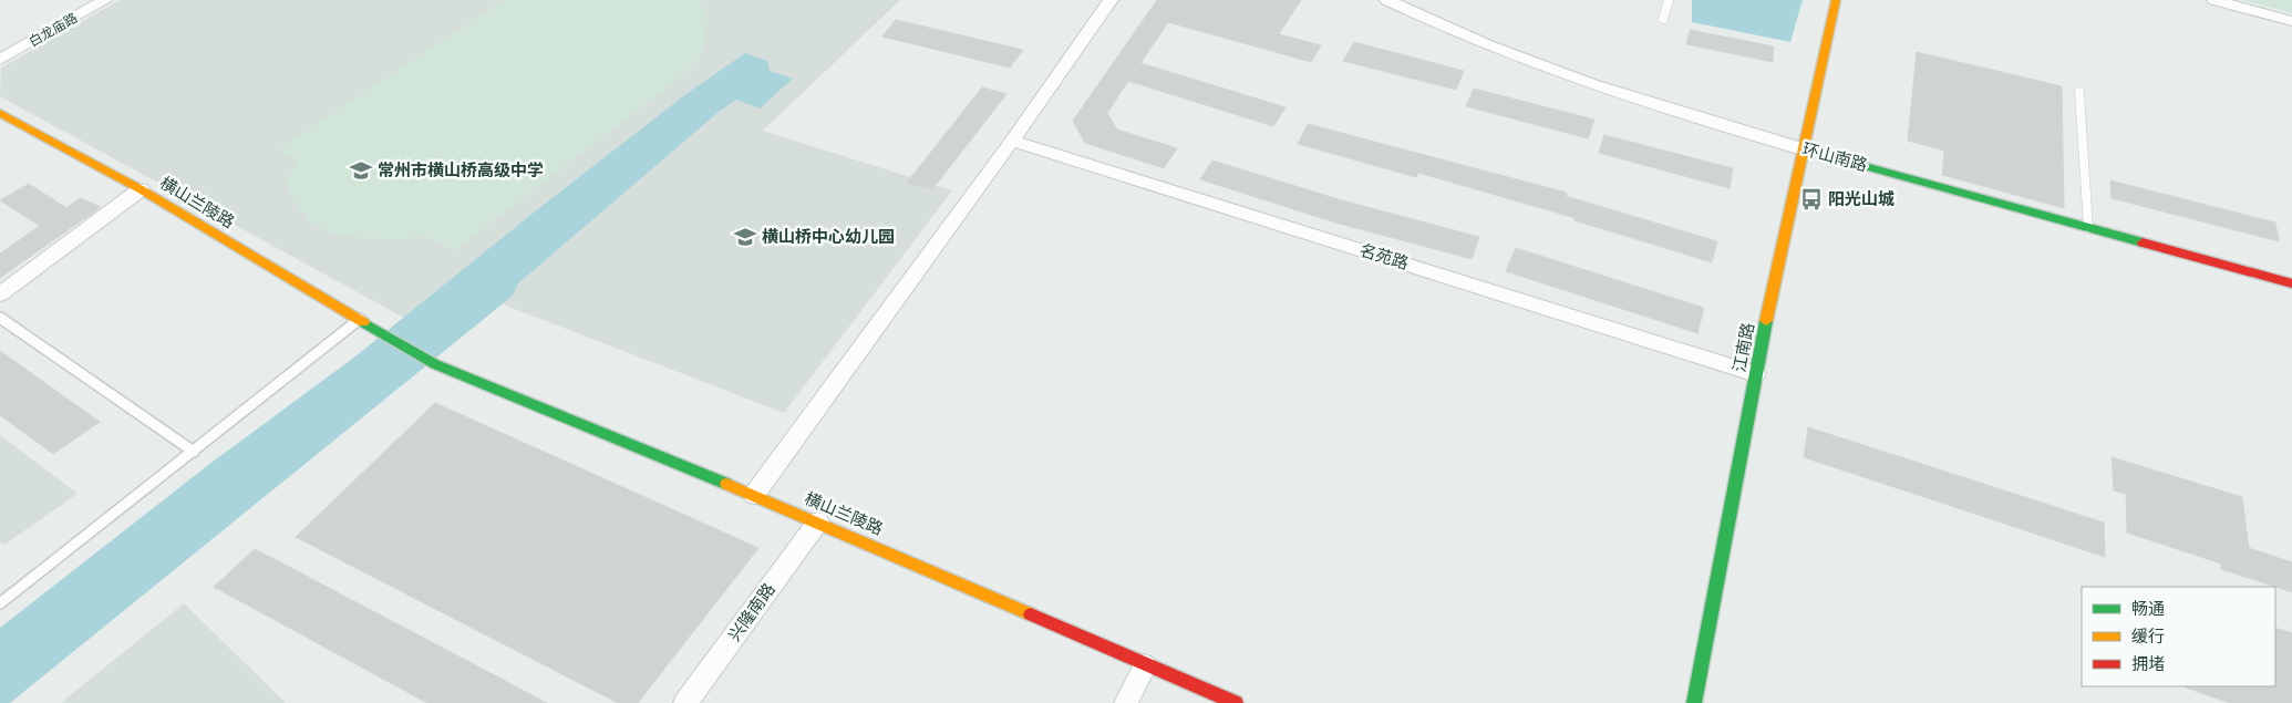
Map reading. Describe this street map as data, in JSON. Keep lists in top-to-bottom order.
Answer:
{
  "streets": {
    "street": [
      "白龙庙路",
      "环山南路",
      "横山兰陵路",
      "名苑路",
      "江南路",
      "兴隆南路"
    ]
  },
  "crossings": [
    ["环山南路", "江南路"],
    ["横山兰陵路", "兴隆南路"],
    ["名苑路", "江南路"]
  ],
  "places": {
    "school or university": ["常州市横山桥高级中学", "横山桥中心幼儿园"],
    "bus stop": ["阳光山城"]
  },
  "legend": ["畅通", "缓行", "拥堵"]
}
